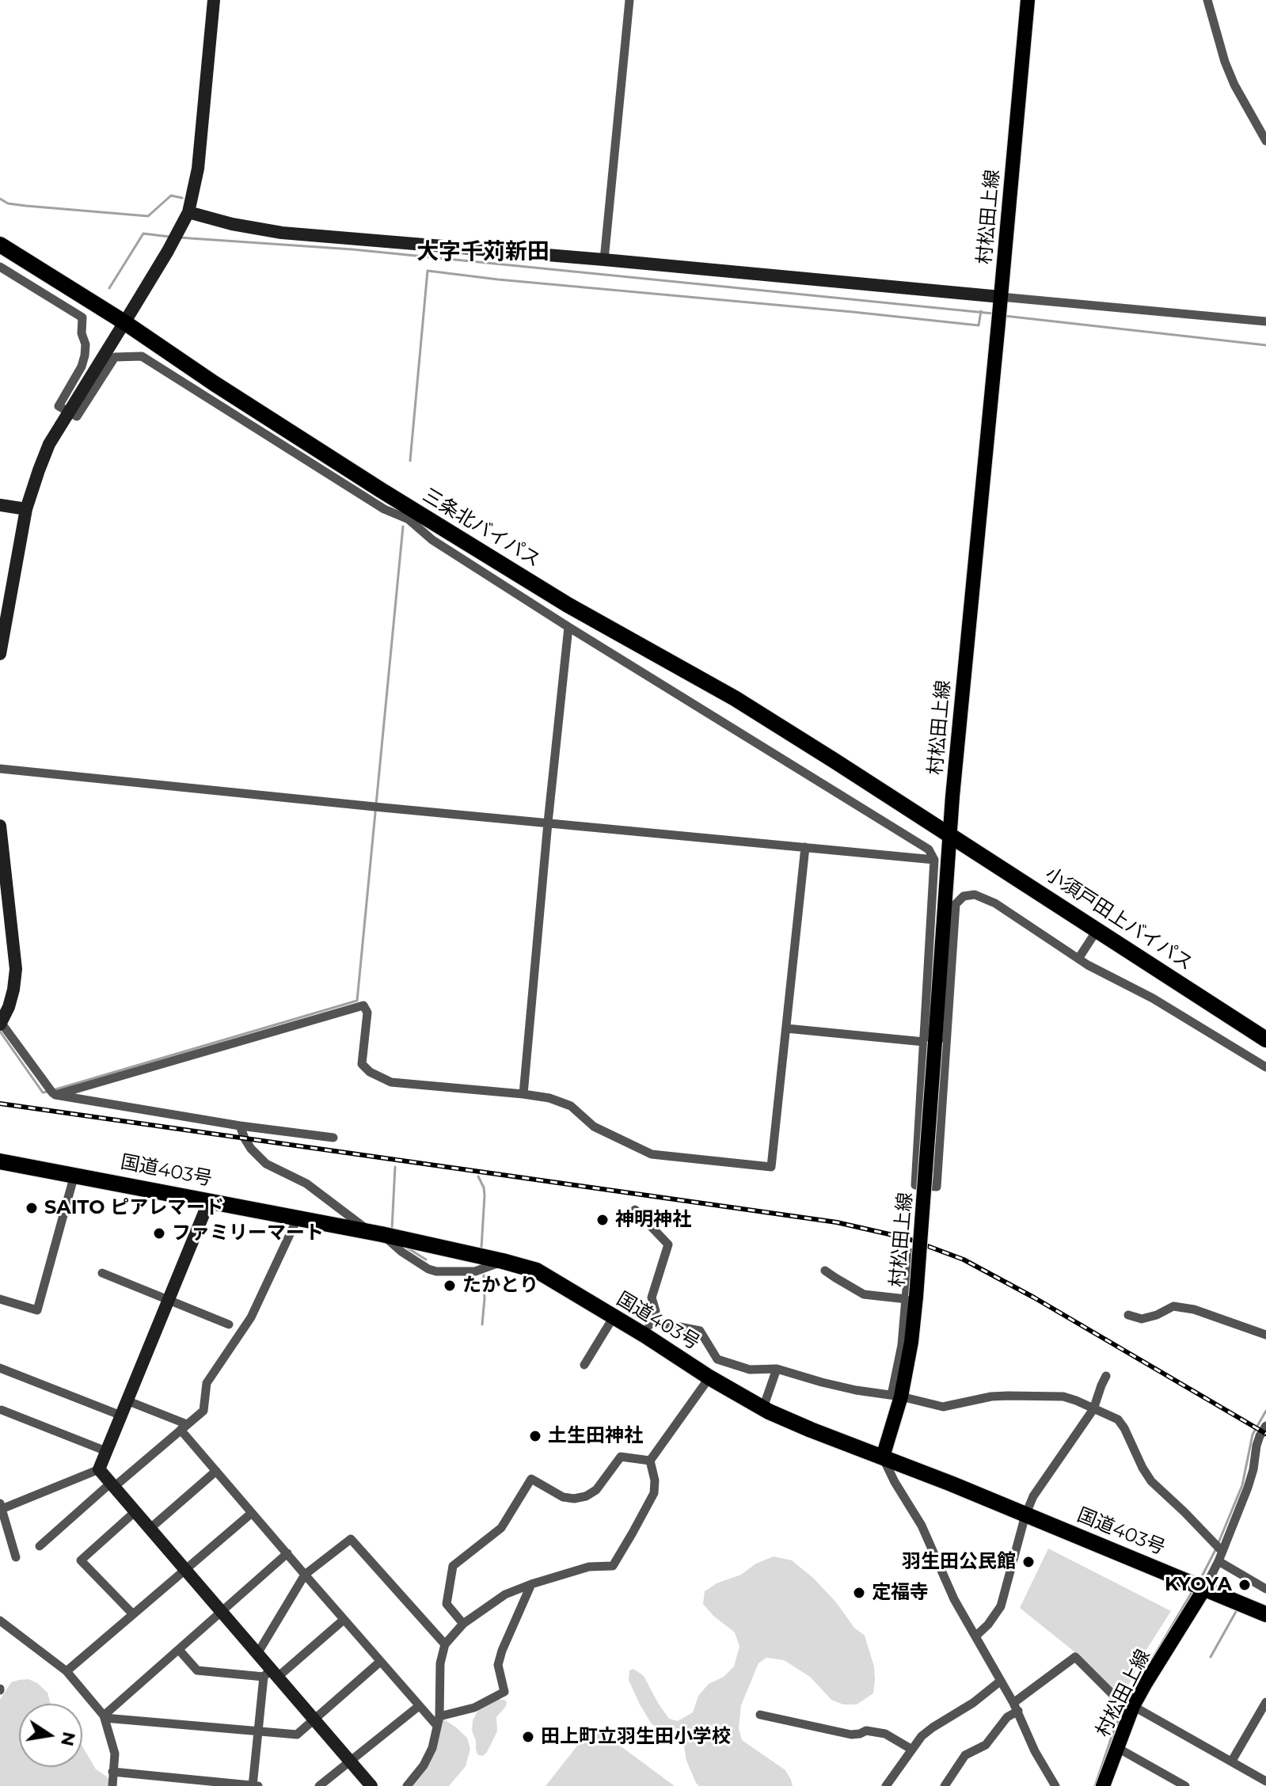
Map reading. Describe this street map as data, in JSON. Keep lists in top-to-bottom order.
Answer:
{
  "streets": {
    "highway": ["三条北バイパス", "小須戸田上バイパス", "国道403号"],
    "main road": ["村松田上線"]
  },
  "crossings": [
    ["村松田上線", "三条北バイパス"],
    ["村松田上線", "小須戸田上バイパス"],
    ["村松田上線", "国道403号"],
    ["三条北バイパス", "小須戸田上バイパス"]
  ],
  "districts": ["大字千苅新田"],
  "places": [
    "SAITO ピアレマード",
    "神明神社",
    "ファミリーマート",
    "たかとり",
    "土生田神社",
    "羽生田公民館",
    "KYOYA",
    "定福寺",
    "田上町立羽生田小学校"
  ],
  "north": "right"
}
